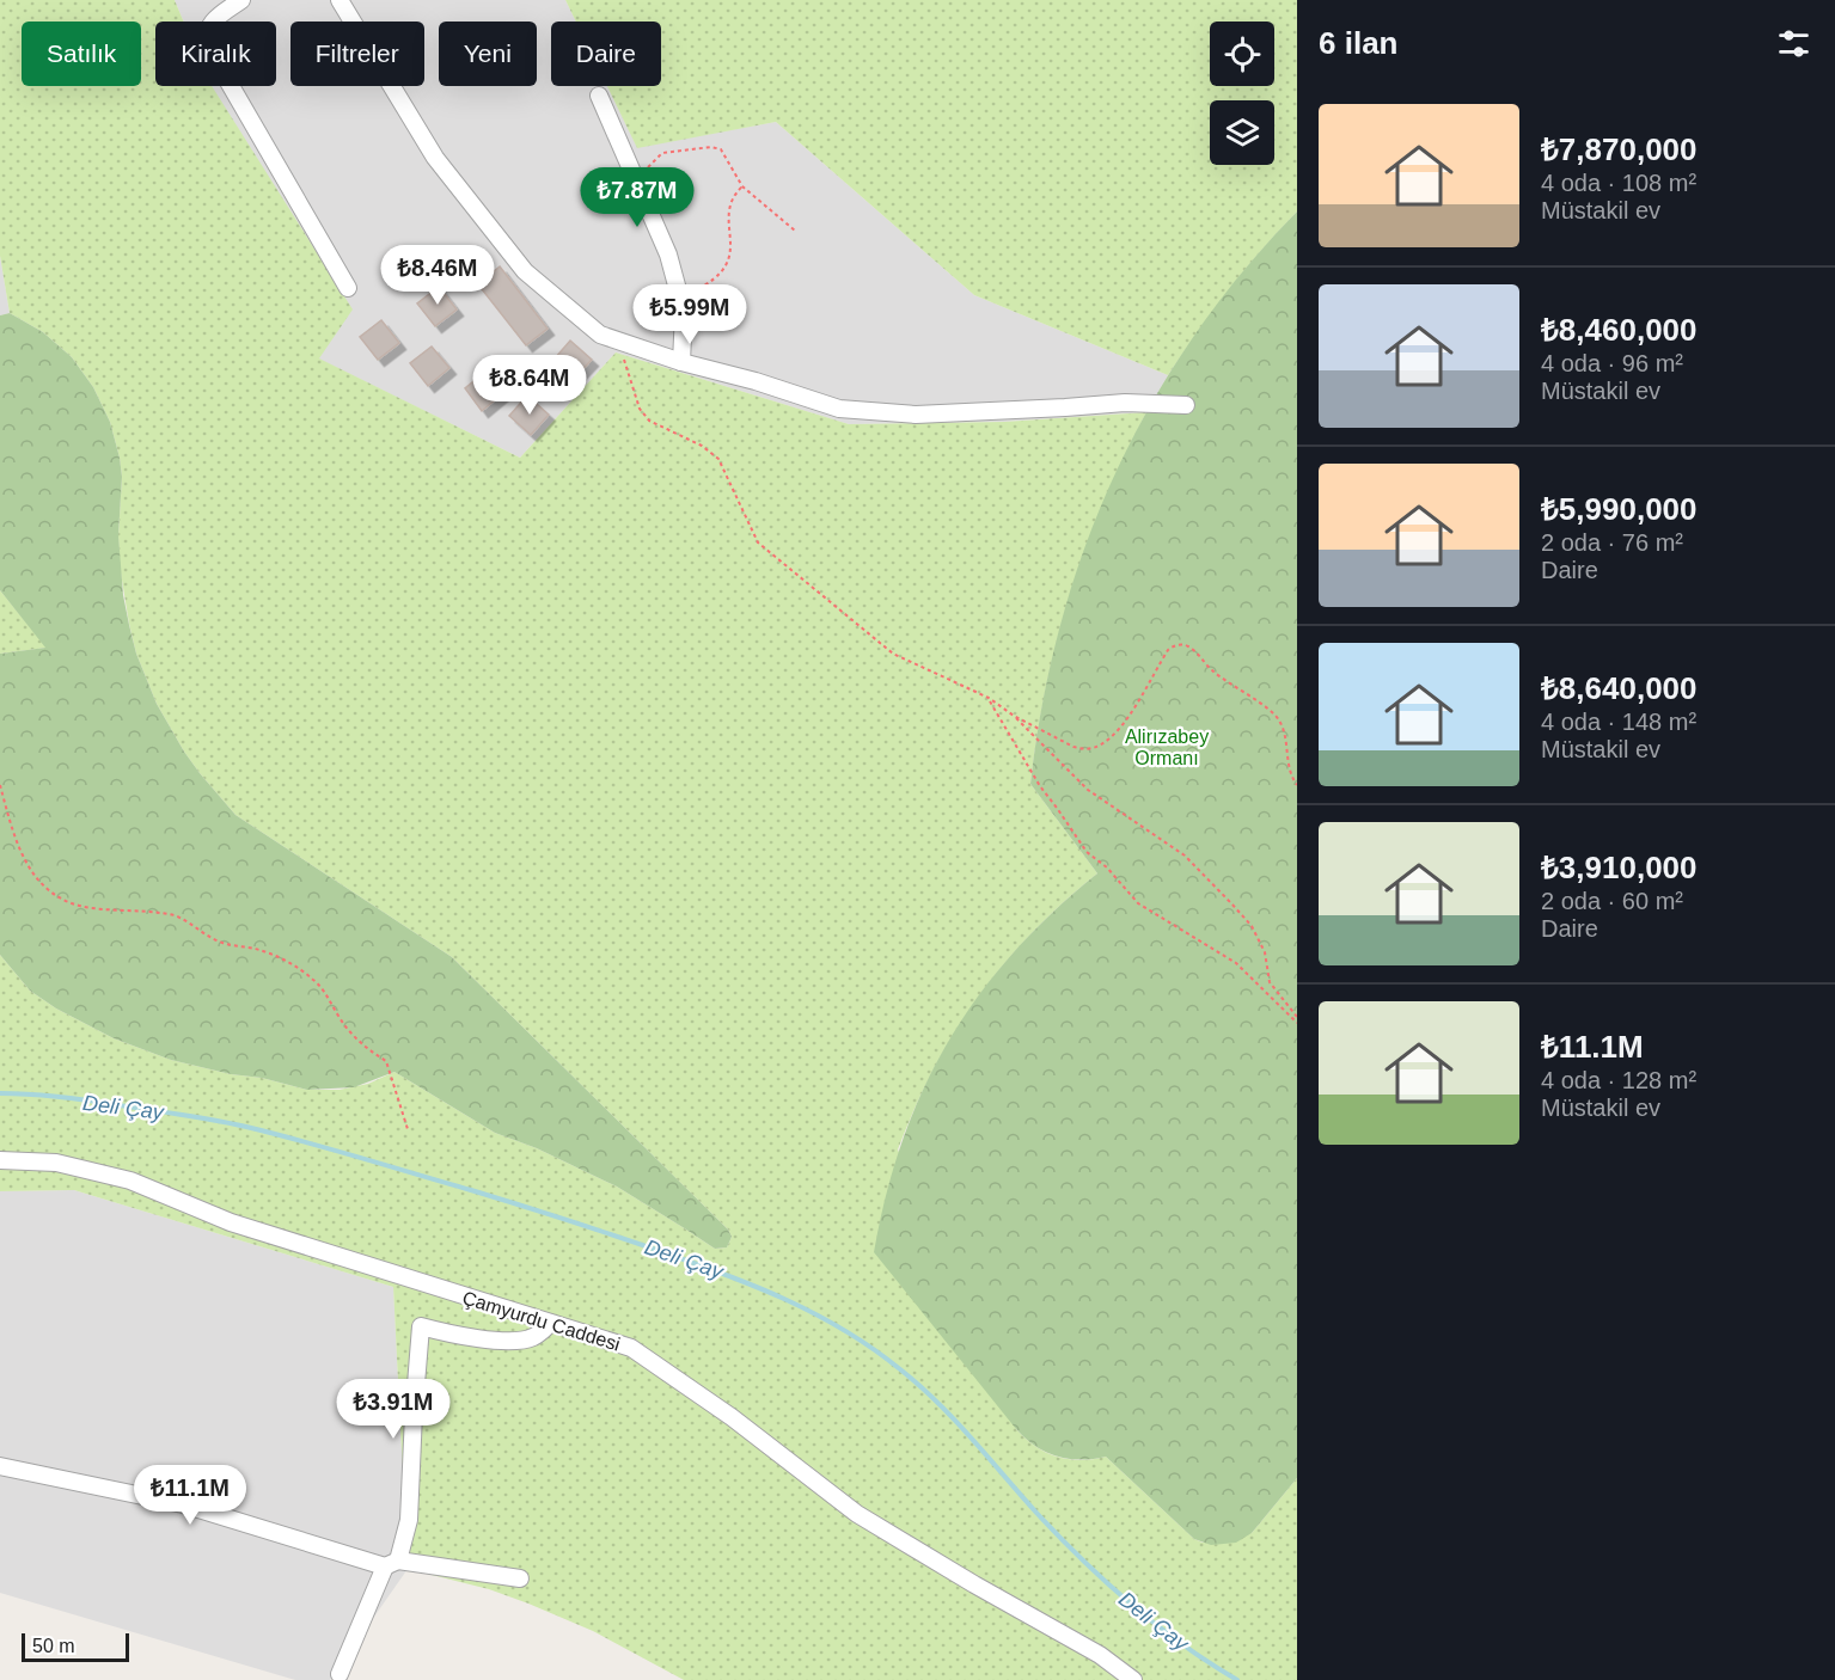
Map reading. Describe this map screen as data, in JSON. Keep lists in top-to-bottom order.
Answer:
{
  "streets": {
    "street": ["Çamyurdu Caddesi"]
  },
  "water": ["Deli Çay"],
  "parks": ["Alirızabey Ormanı"],
  "scale_bar": "50 m",
  "page": {
    "heading": "6 ilan",
    "chip": [
      "Satılık",
      "Kiralık",
      "Filtreler",
      "Yeni",
      "Daire"
    ],
    "list": [
      {
        "name": "₺7,870,000",
        "note": "4 oda · 108 m² · Müstakil ev"
      },
      {
        "name": "₺8,460,000",
        "note": "4 oda · 96 m² · Müstakil ev"
      },
      {
        "name": "₺5,990,000",
        "note": "2 oda · 76 m² · Daire"
      },
      {
        "name": "₺8,640,000",
        "note": "4 oda · 148 m² · Müstakil ev"
      },
      {
        "name": "₺3,910,000",
        "note": "2 oda · 60 m² · Daire"
      },
      {
        "name": "₺11.1M",
        "note": "4 oda · 128 m² · Müstakil ev"
      }
    ],
    "price": [
      "₺7.87M",
      "₺8.46M",
      "₺5.99M",
      "₺8.64M",
      "₺3.91M",
      "₺11.1M"
    ],
    "scale": "50 m"
  }
}
